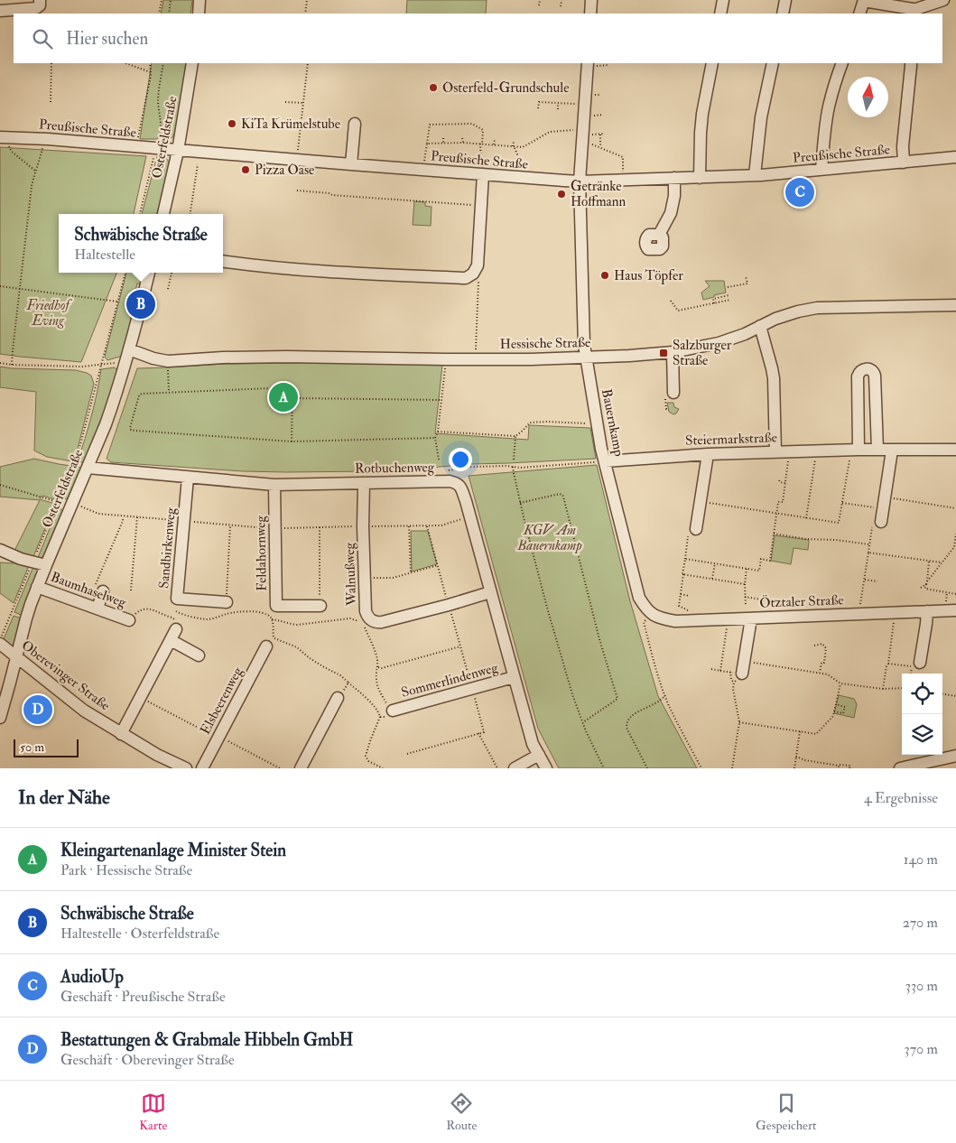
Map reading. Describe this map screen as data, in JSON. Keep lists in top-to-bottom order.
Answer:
{
  "streets": {
    "street": [
      "Preußische Straße",
      "Osterfeldstraße",
      "Hessische Straße",
      "Bauernkamp",
      "Steiermarkstraße",
      "Rotbuchenweg",
      "Sandbirkenweg",
      "Feldahornweg",
      "Walnußweg",
      "Baumhaselweg",
      "Ötztaler Straße",
      "Oberevinger Straße",
      "Sommerlindenweg",
      "Elsbeerenweg"
    ]
  },
  "crossings": [
    ["Preußische Straße", "Osterfeldstraße"],
    ["Preußische Straße", "Bauernkamp"],
    ["Osterfeldstraße", "Hessische Straße"],
    ["Osterfeldstraße", "Rotbuchenweg"],
    ["Osterfeldstraße", "Baumhaselweg"],
    ["Osterfeldstraße", "Oberevinger Straße"],
    ["Hessische Straße", "Bauernkamp"],
    ["Bauernkamp", "Steiermarkstraße"],
    ["Bauernkamp", "Ötztaler Straße"],
    ["Rotbuchenweg", "Sandbirkenweg"],
    ["Rotbuchenweg", "Feldahornweg"],
    ["Rotbuchenweg", "Walnußweg"],
    ["Rotbuchenweg", "Sommerlindenweg"]
  ],
  "parks": ["Friedhof Eving", "KGV Am Bauernkamp"],
  "places": {
    "other": [
      "Osterfeld-Grundschule",
      "KiTa Krümelstube",
      "Pizza Oase",
      "Getränke Hoffmann",
      "Haus Töpfer"
    ],
    "transit": ["Salzburger Straße"]
  },
  "scale_bar": "50 m",
  "north": "top",
  "page": {
    "search": "Hier suchen",
    "pins": [
      "C",
      "B",
      "A",
      "D"
    ],
    "popup": ["Schwäbische Straße", "Haltestelle"],
    "scale": "50 m",
    "heading": ["In der Nähe", "4 Ergebnisse"],
    "list": [
      {
        "mark": "A",
        "name": "Kleingartenanlage Minister Stein",
        "note": "Park · Hessische Straße",
        "value": "140 m"
      },
      {
        "mark": "B",
        "name": "Schwäbische Straße",
        "note": "Haltestelle · Osterfeldstraße",
        "value": "270 m"
      },
      {
        "mark": "C",
        "name": "AudioUp",
        "note": "Geschäft · Preußische Straße",
        "value": "330 m"
      },
      {
        "mark": "D",
        "name": "Bestattungen & Grabmale Hibbeln GmbH",
        "note": "Geschäft · Oberevinger Straße",
        "value": "370 m"
      }
    ],
    "nav": ["Karte", "Route", "Gespeichert"]
  }
}
